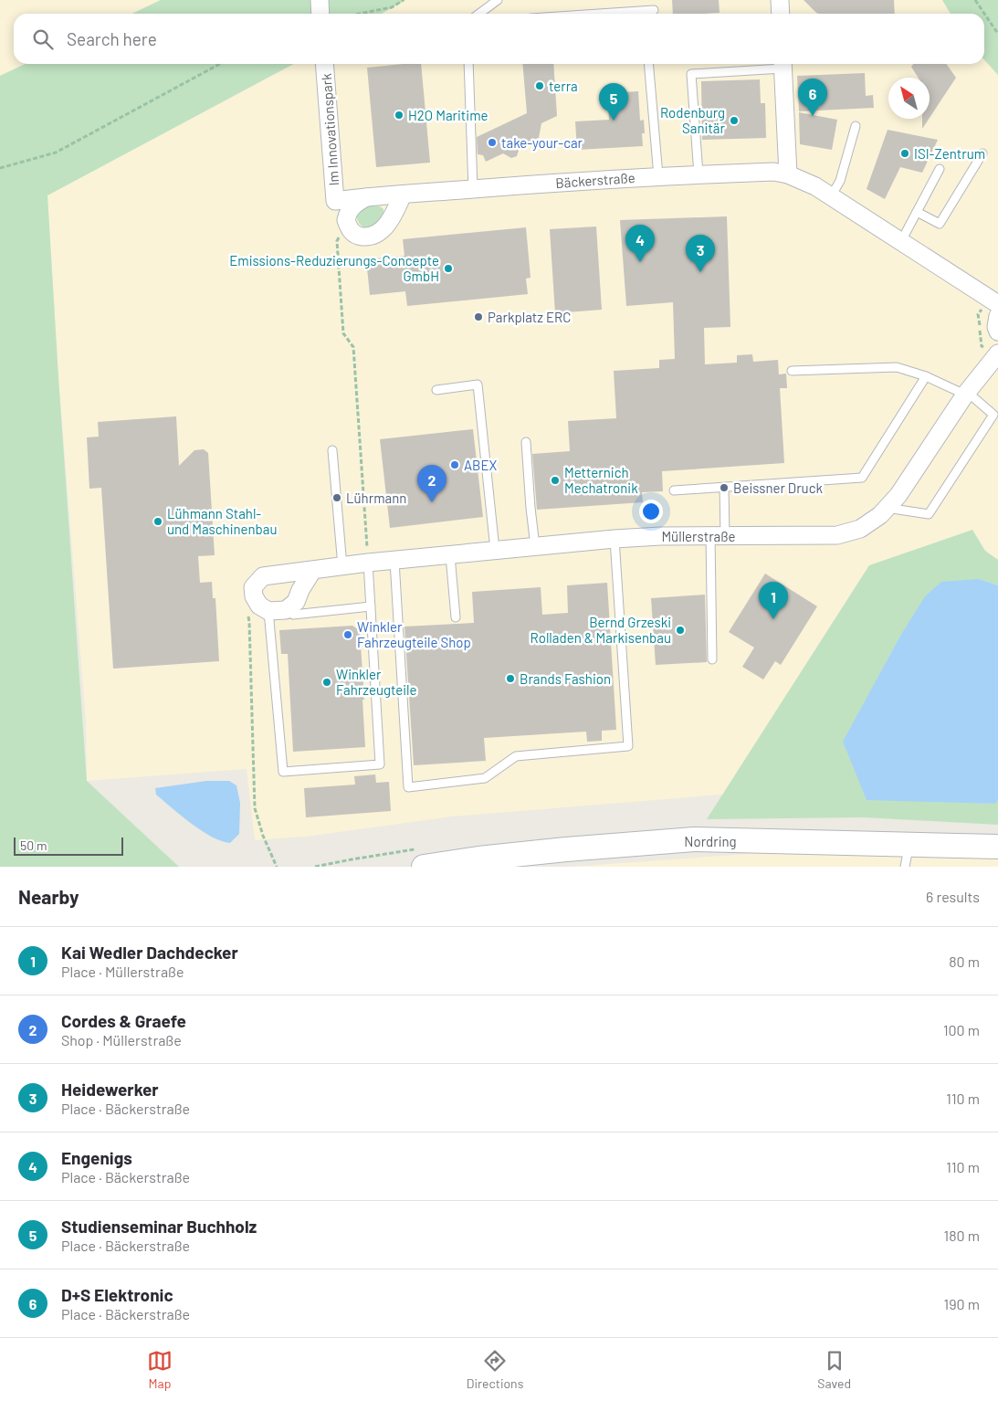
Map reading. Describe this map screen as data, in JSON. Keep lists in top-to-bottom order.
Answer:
{
  "streets": {
    "street": [
      "Im Innovationspark",
      "Bäckerstraße",
      "Müllerstraße",
      "Nordring"
    ]
  },
  "crossings": [
    ["Im Innovationspark", "Bäckerstraße"]
  ],
  "places": [
    "terra",
    "H2O Maritime",
    "Rodenburg Sanitär",
    "take-your-car",
    "ISI-Zentrum",
    "Emissions-Reduzierungs-Concepte GmbH",
    "Parkplatz ERC",
    "ABEX",
    "Metternich Mechatronik",
    "Beissner Druck",
    "Lührmann",
    "Lühmann Stahl- und Maschinenbau",
    "Bernd Grzeski Rolladen & Markisenbau",
    "Winkler Fahrzeugteile Shop",
    "Brands Fashion",
    "Winkler Fahrzeugteile"
  ],
  "scale_bar": "50 m",
  "north": "top left",
  "page": {
    "search": "Search here",
    "pins": [
      "6",
      "5",
      "4",
      "3",
      "2",
      "1"
    ],
    "scale": "50 m",
    "heading": ["Nearby", "6 results"],
    "list": [
      {
        "mark": "1",
        "name": "Kai Wedler Dachdecker",
        "note": "Place · Müllerstraße",
        "value": "80 m"
      },
      {
        "mark": "2",
        "name": "Cordes & Graefe",
        "note": "Shop · Müllerstraße",
        "value": "100 m"
      },
      {
        "mark": "3",
        "name": "Heidewerker",
        "note": "Place · Bäckerstraße",
        "value": "110 m"
      },
      {
        "mark": "4",
        "name": "Engenigs",
        "note": "Place · Bäckerstraße",
        "value": "110 m"
      },
      {
        "mark": "5",
        "name": "Studienseminar Buchholz",
        "note": "Place · Bäckerstraße",
        "value": "180 m"
      },
      {
        "mark": "6",
        "name": "D+S Elektronic",
        "note": "Place · Bäckerstraße",
        "value": "190 m"
      }
    ],
    "nav": ["Map", "Directions", "Saved"]
  }
}
